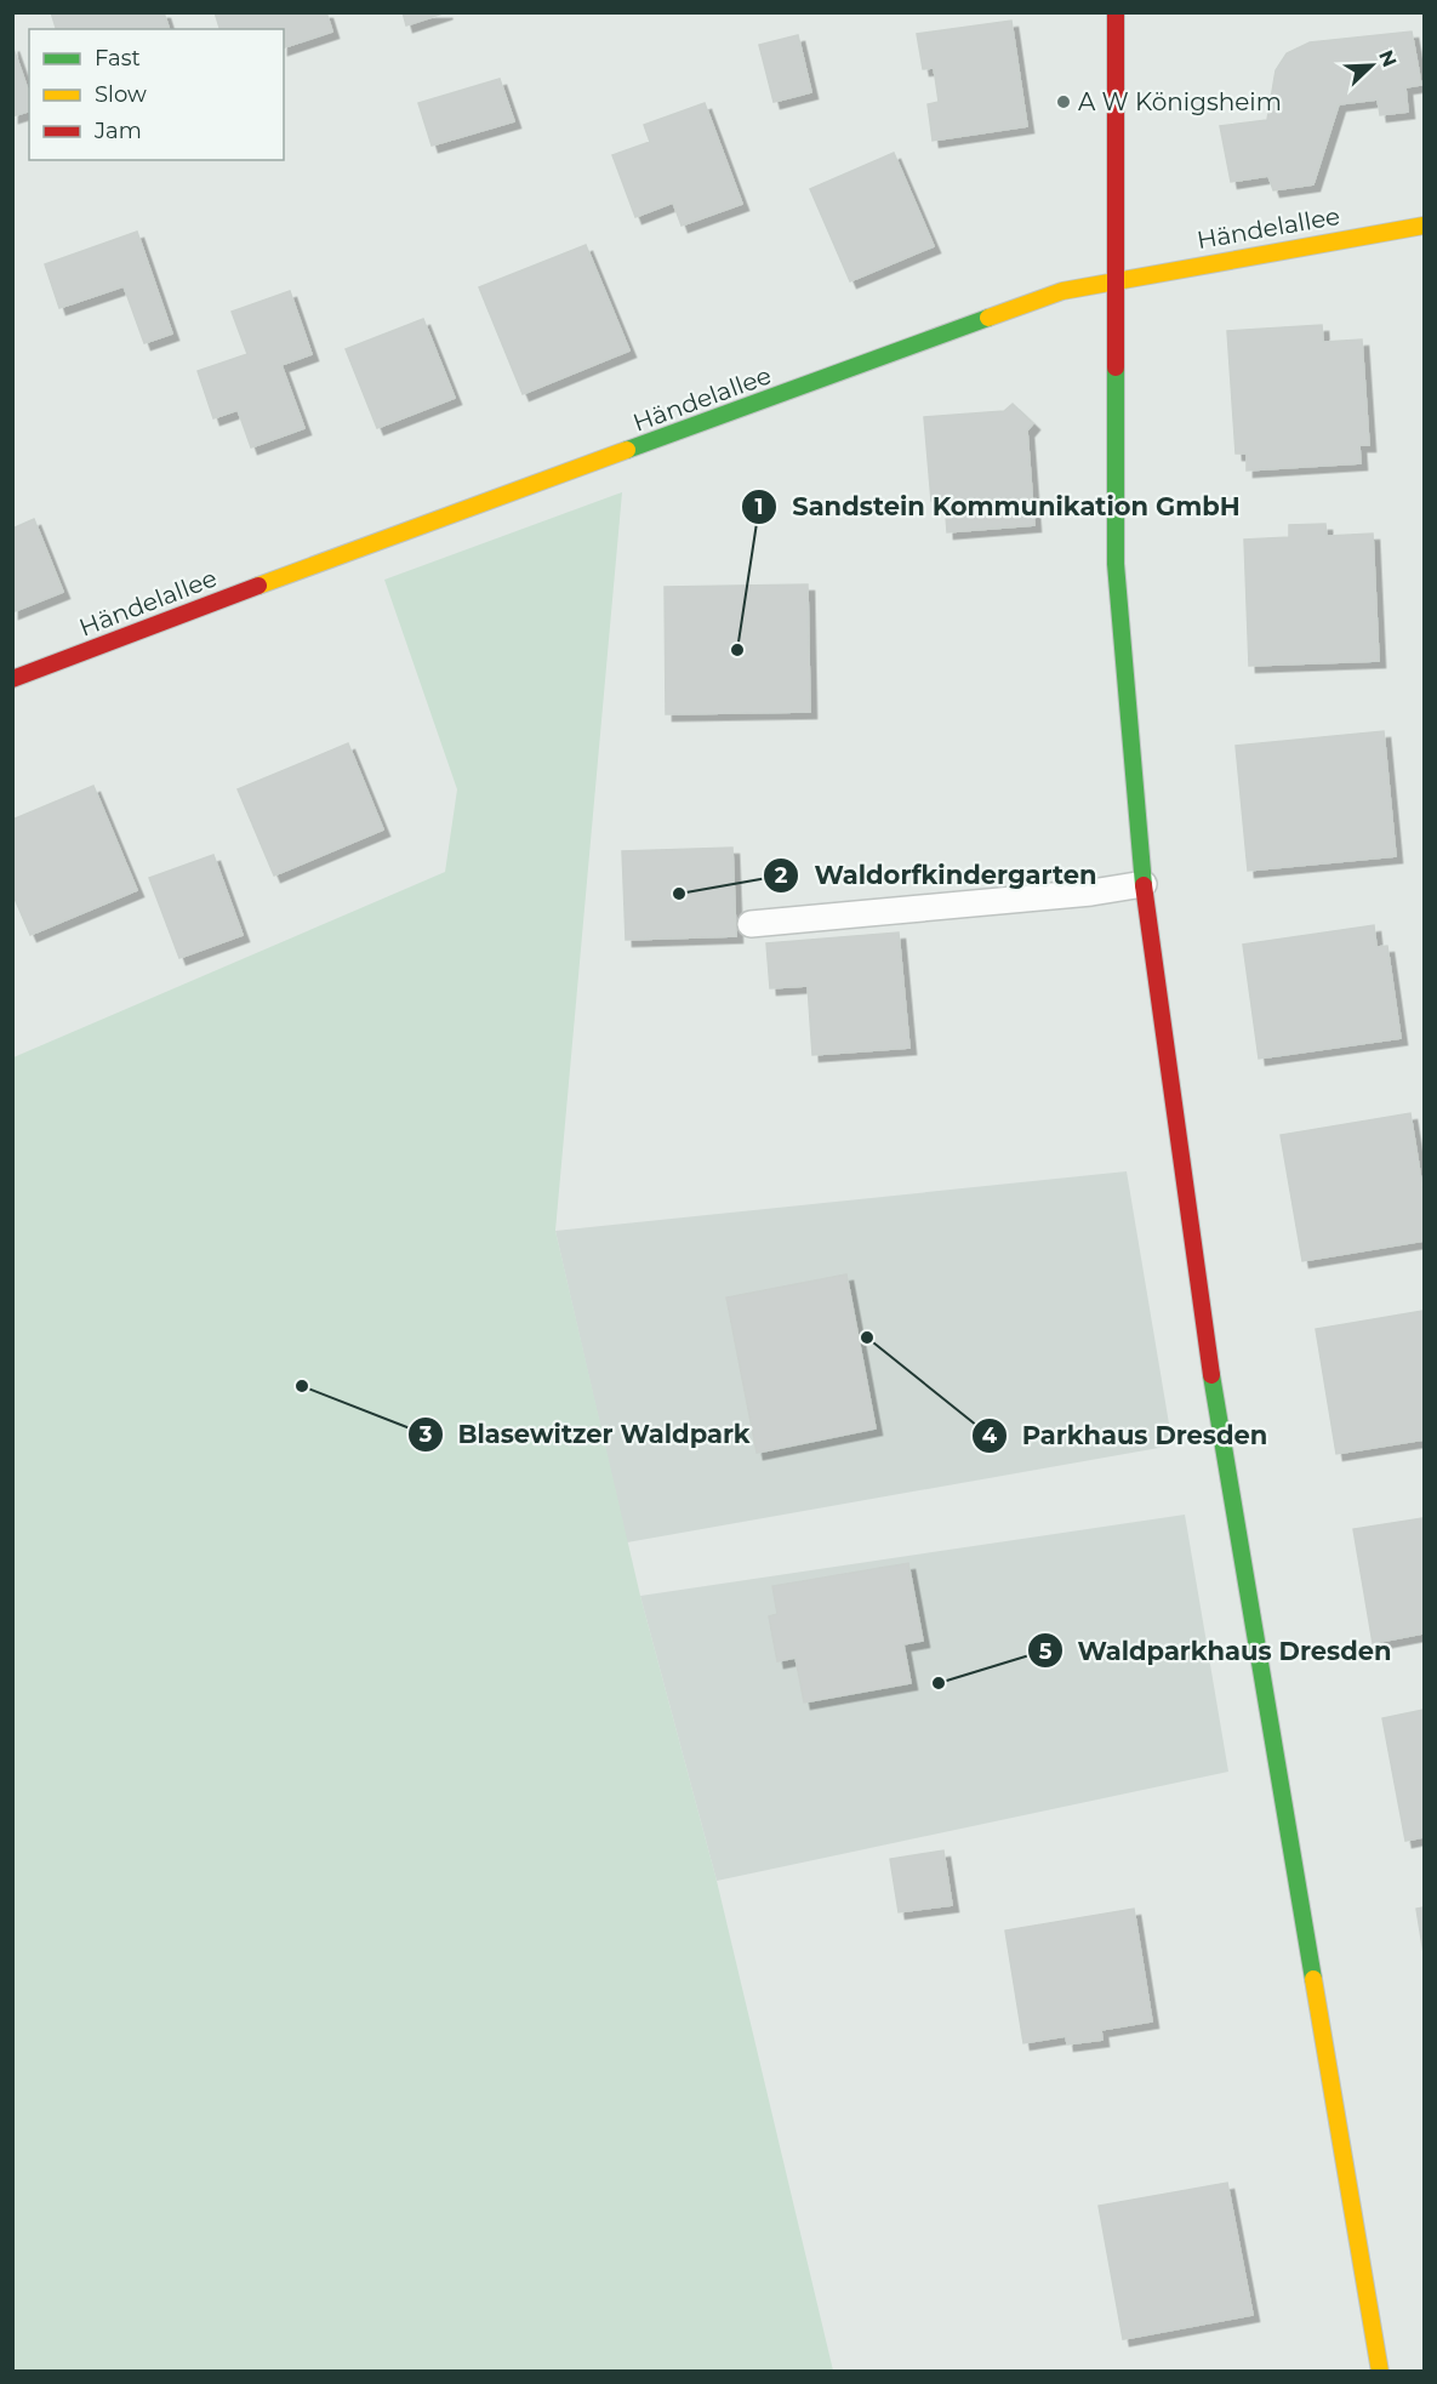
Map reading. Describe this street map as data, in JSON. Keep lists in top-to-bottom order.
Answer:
{
  "streets": {
    "street": ["Händelallee"]
  },
  "places": [
    "A W Königsheim",
    "Sandstein Kommunikation GmbH",
    "Waldorfkindergarten",
    "Parkhaus Dresden",
    "Blasewitzer Waldpark",
    "Waldparkhaus Dresden"
  ],
  "legend": ["Fast", "Slow", "Jam"],
  "north": "top right"
}
